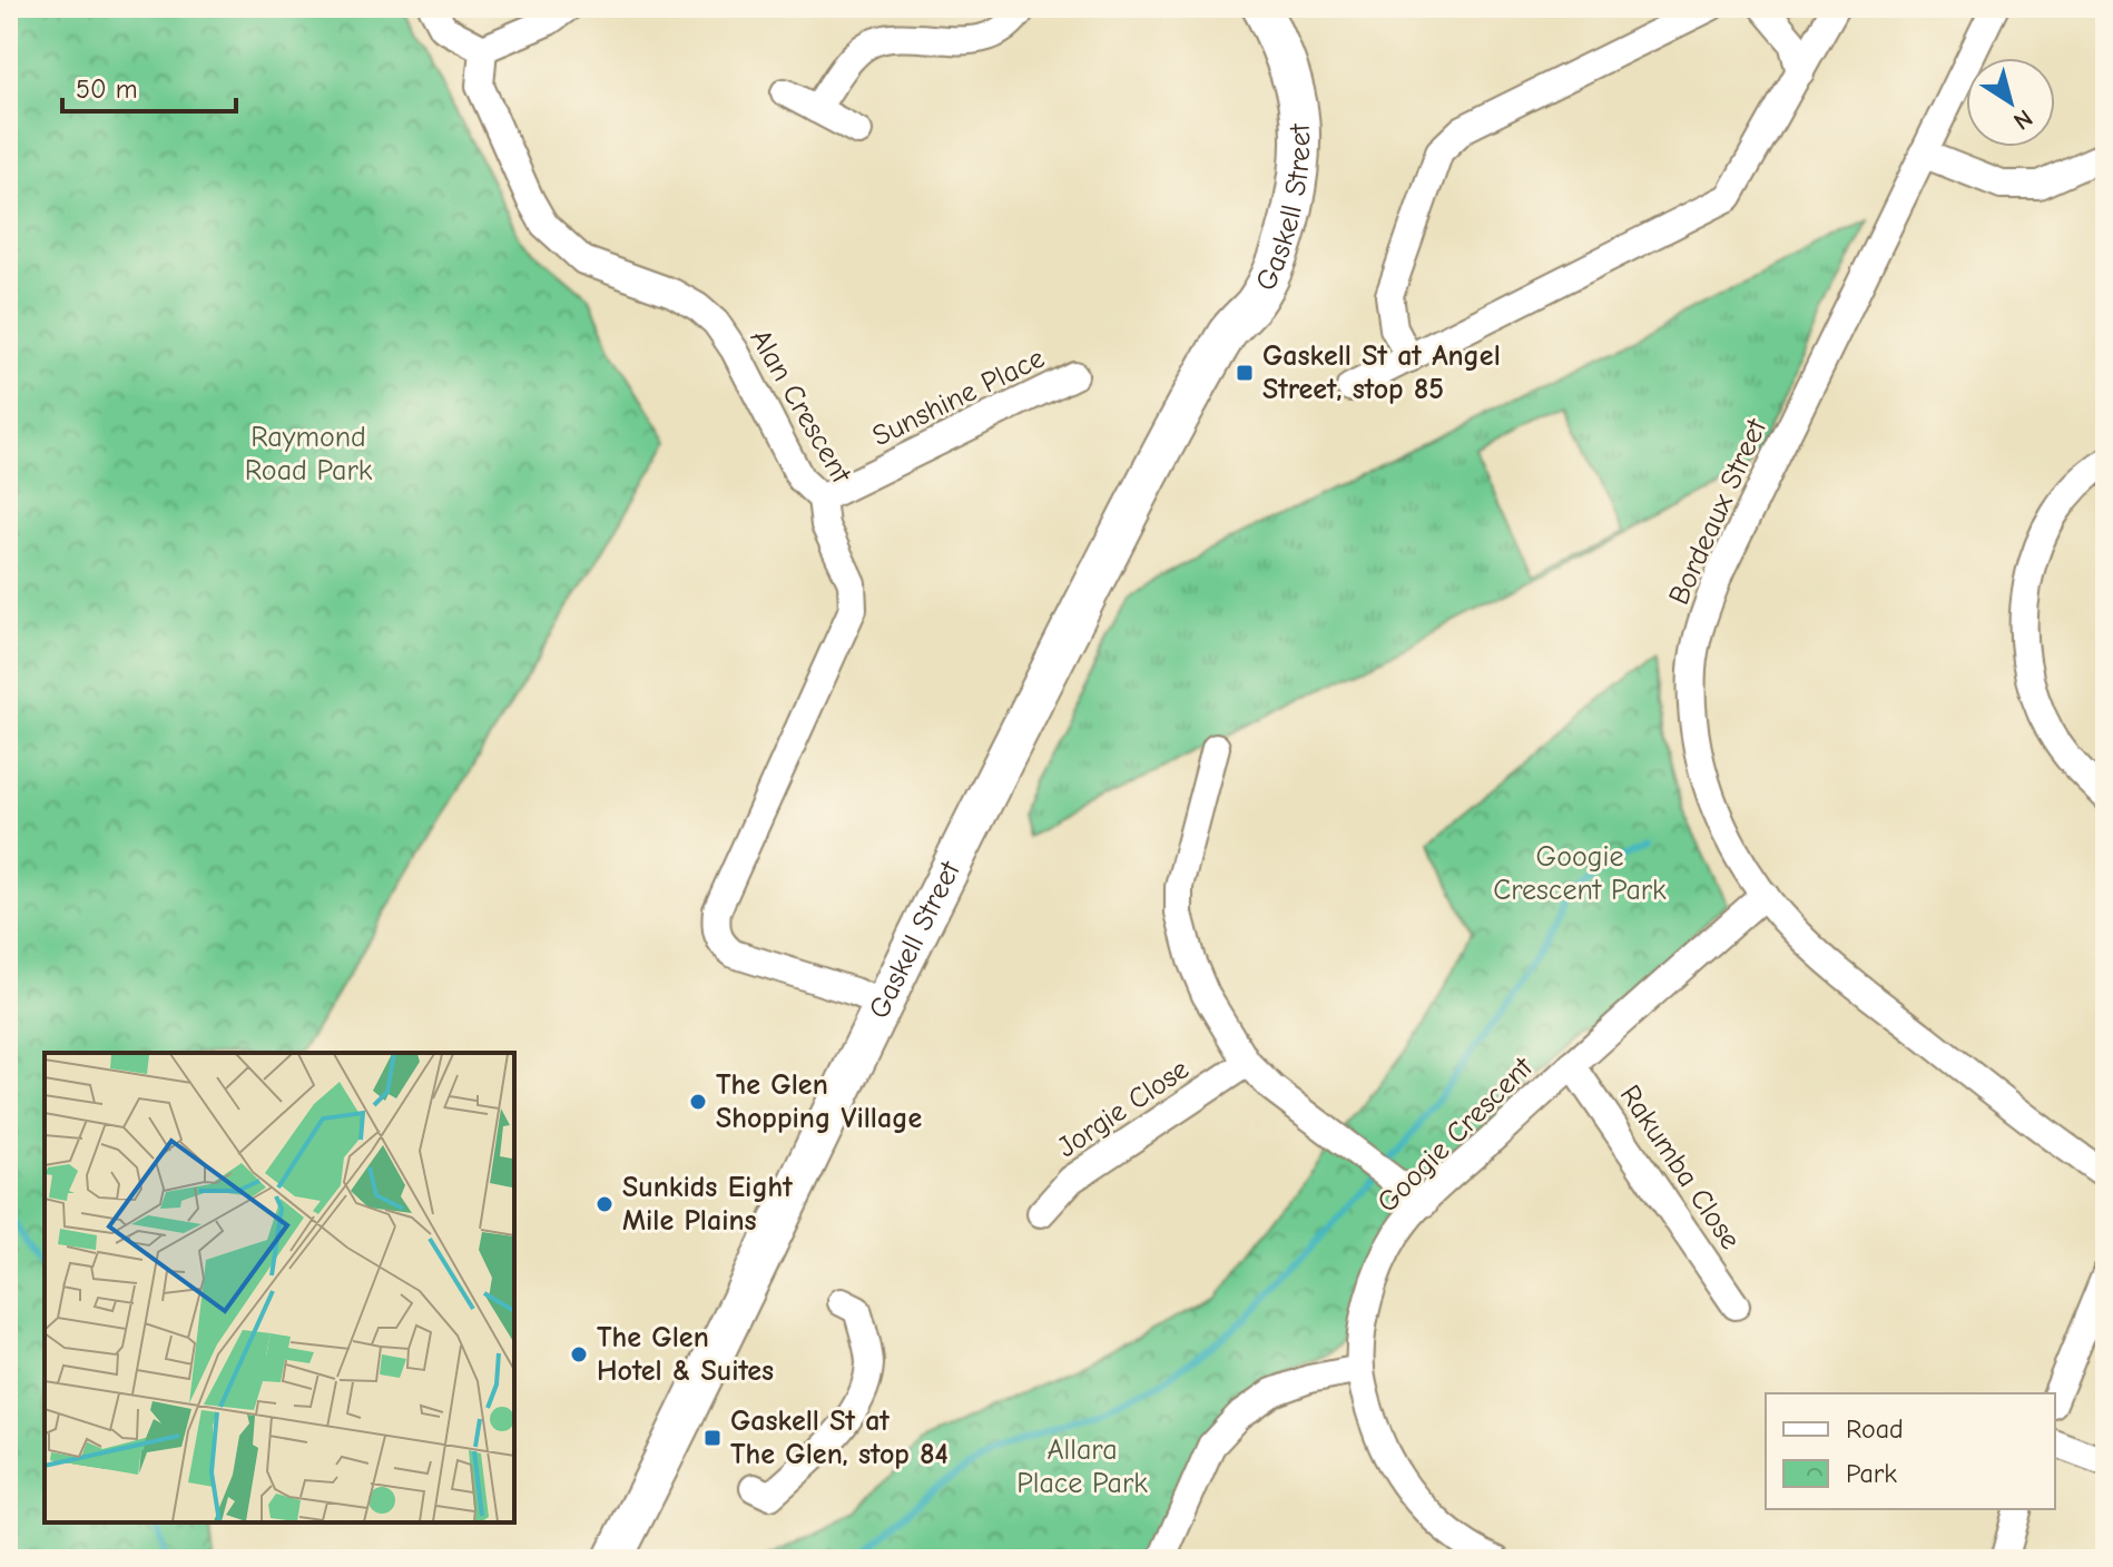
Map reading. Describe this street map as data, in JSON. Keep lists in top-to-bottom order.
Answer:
{
  "streets": {
    "street": [
      "Gaskell Street",
      "Sunshine Place",
      "Alan Crescent",
      "Bordeaux Street",
      "Jorgie Close",
      "Googie Crescent",
      "Rakumba Close"
    ]
  },
  "crossings": [
    ["Gaskell Street", "Alan Crescent"],
    ["Sunshine Place", "Alan Crescent"],
    ["Bordeaux Street", "Googie Crescent"],
    ["Googie Crescent", "Rakumba Close"]
  ],
  "parks": ["Raymond Road Park", "Googie Crescent Park", "Allara Place Park"],
  "places": {
    "transit": ["Gaskell St at Angel Street, stop 85", "Gaskell St at The Glen, stop 84"],
    "other": ["The Glen Shopping Village", "Sunkids Eight Mile Plains", "The Glen Hotel & Suites"]
  },
  "legend": ["Road", "Park"],
  "scale_bar": "50 m",
  "north": "bottom right"
}
